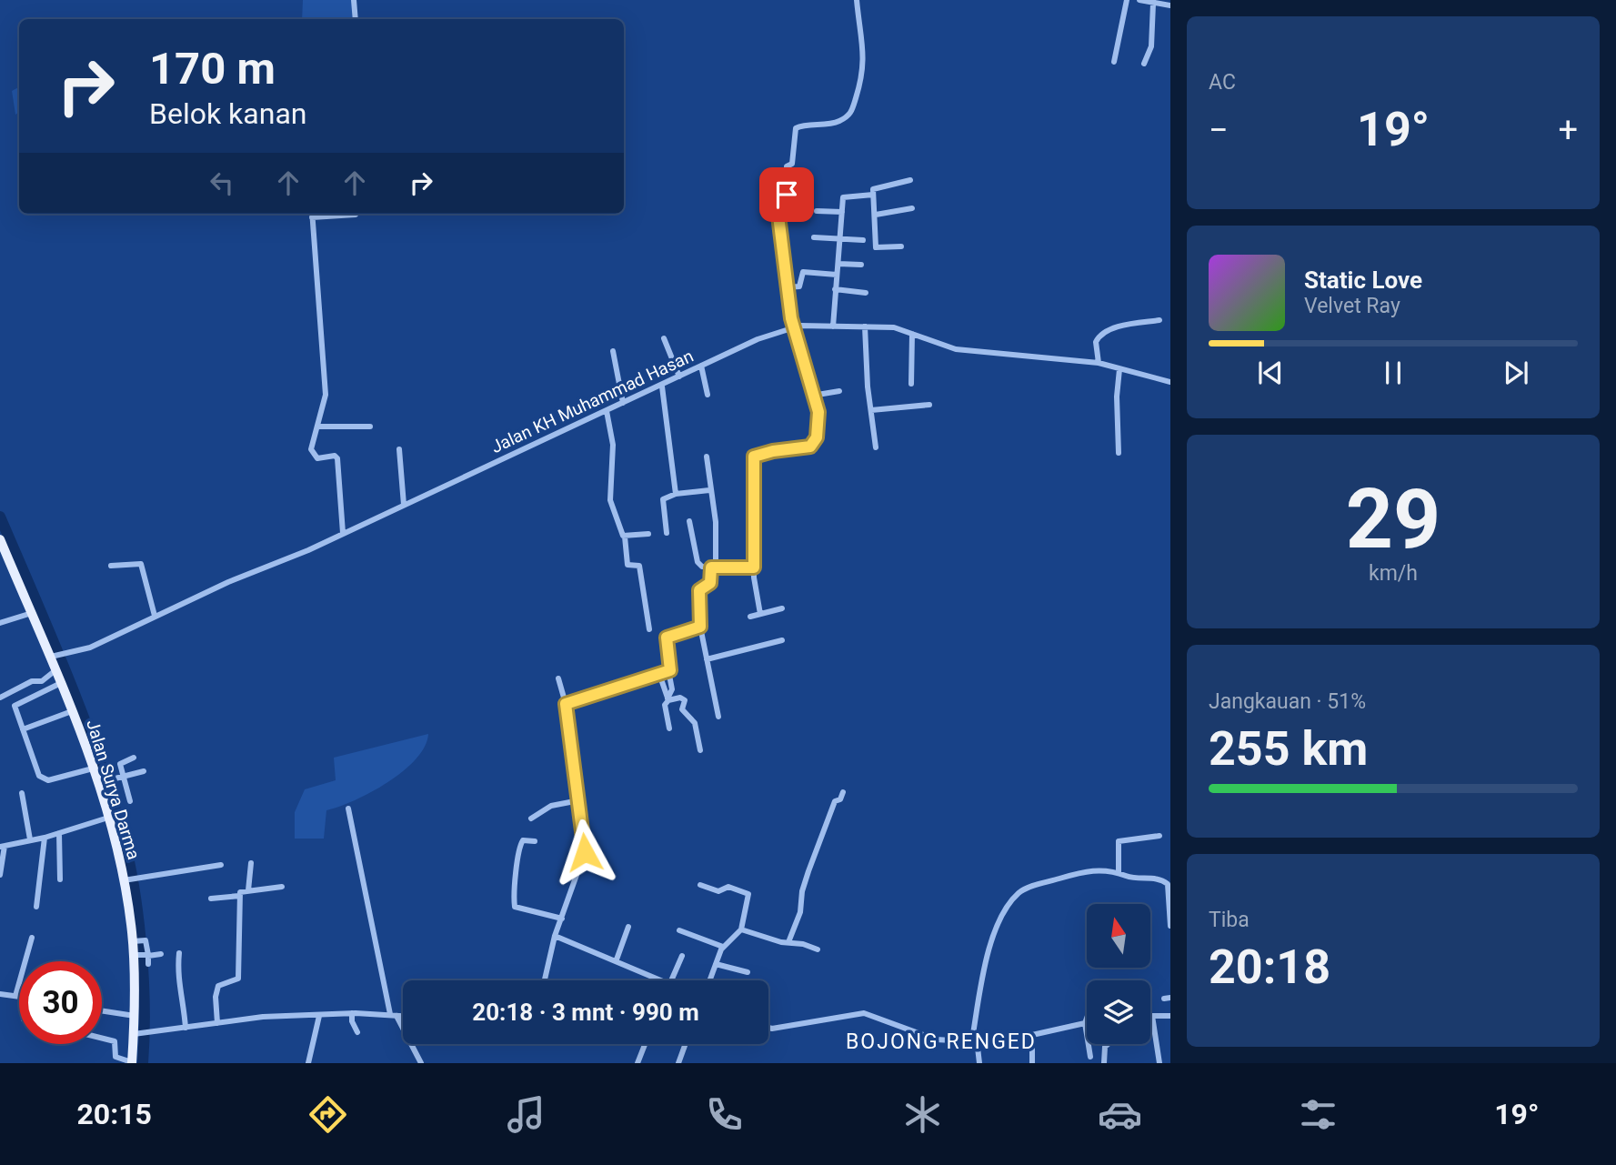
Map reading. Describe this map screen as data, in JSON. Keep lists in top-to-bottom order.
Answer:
{
  "streets": {
    "main road": ["Jalan Surya Darma"],
    "street": ["Jalan KH Muhammad Hasan"]
  },
  "crossings": [
    ["Jalan KH Muhammad Hasan", "Jalan Surya Darma"]
  ],
  "districts": ["BOJONG RENGED"],
  "north": "top",
  "page": {
    "tile": [
      "AC",
      ["29", "km/h"],
      ["Jangkauan · 51%", "255 km"],
      ["Tiba", "20:18"]
    ],
    "turn": ["170 m", "Belok kanan"],
    "heat": ["−", "19°", "+"],
    "song": ["Static Love", "Velvet Ray"],
    "limit": "30",
    "trip": "20:18 · 3 mnt · 990 m",
    "tabs": ["20:15", "19°"]
  }
}
